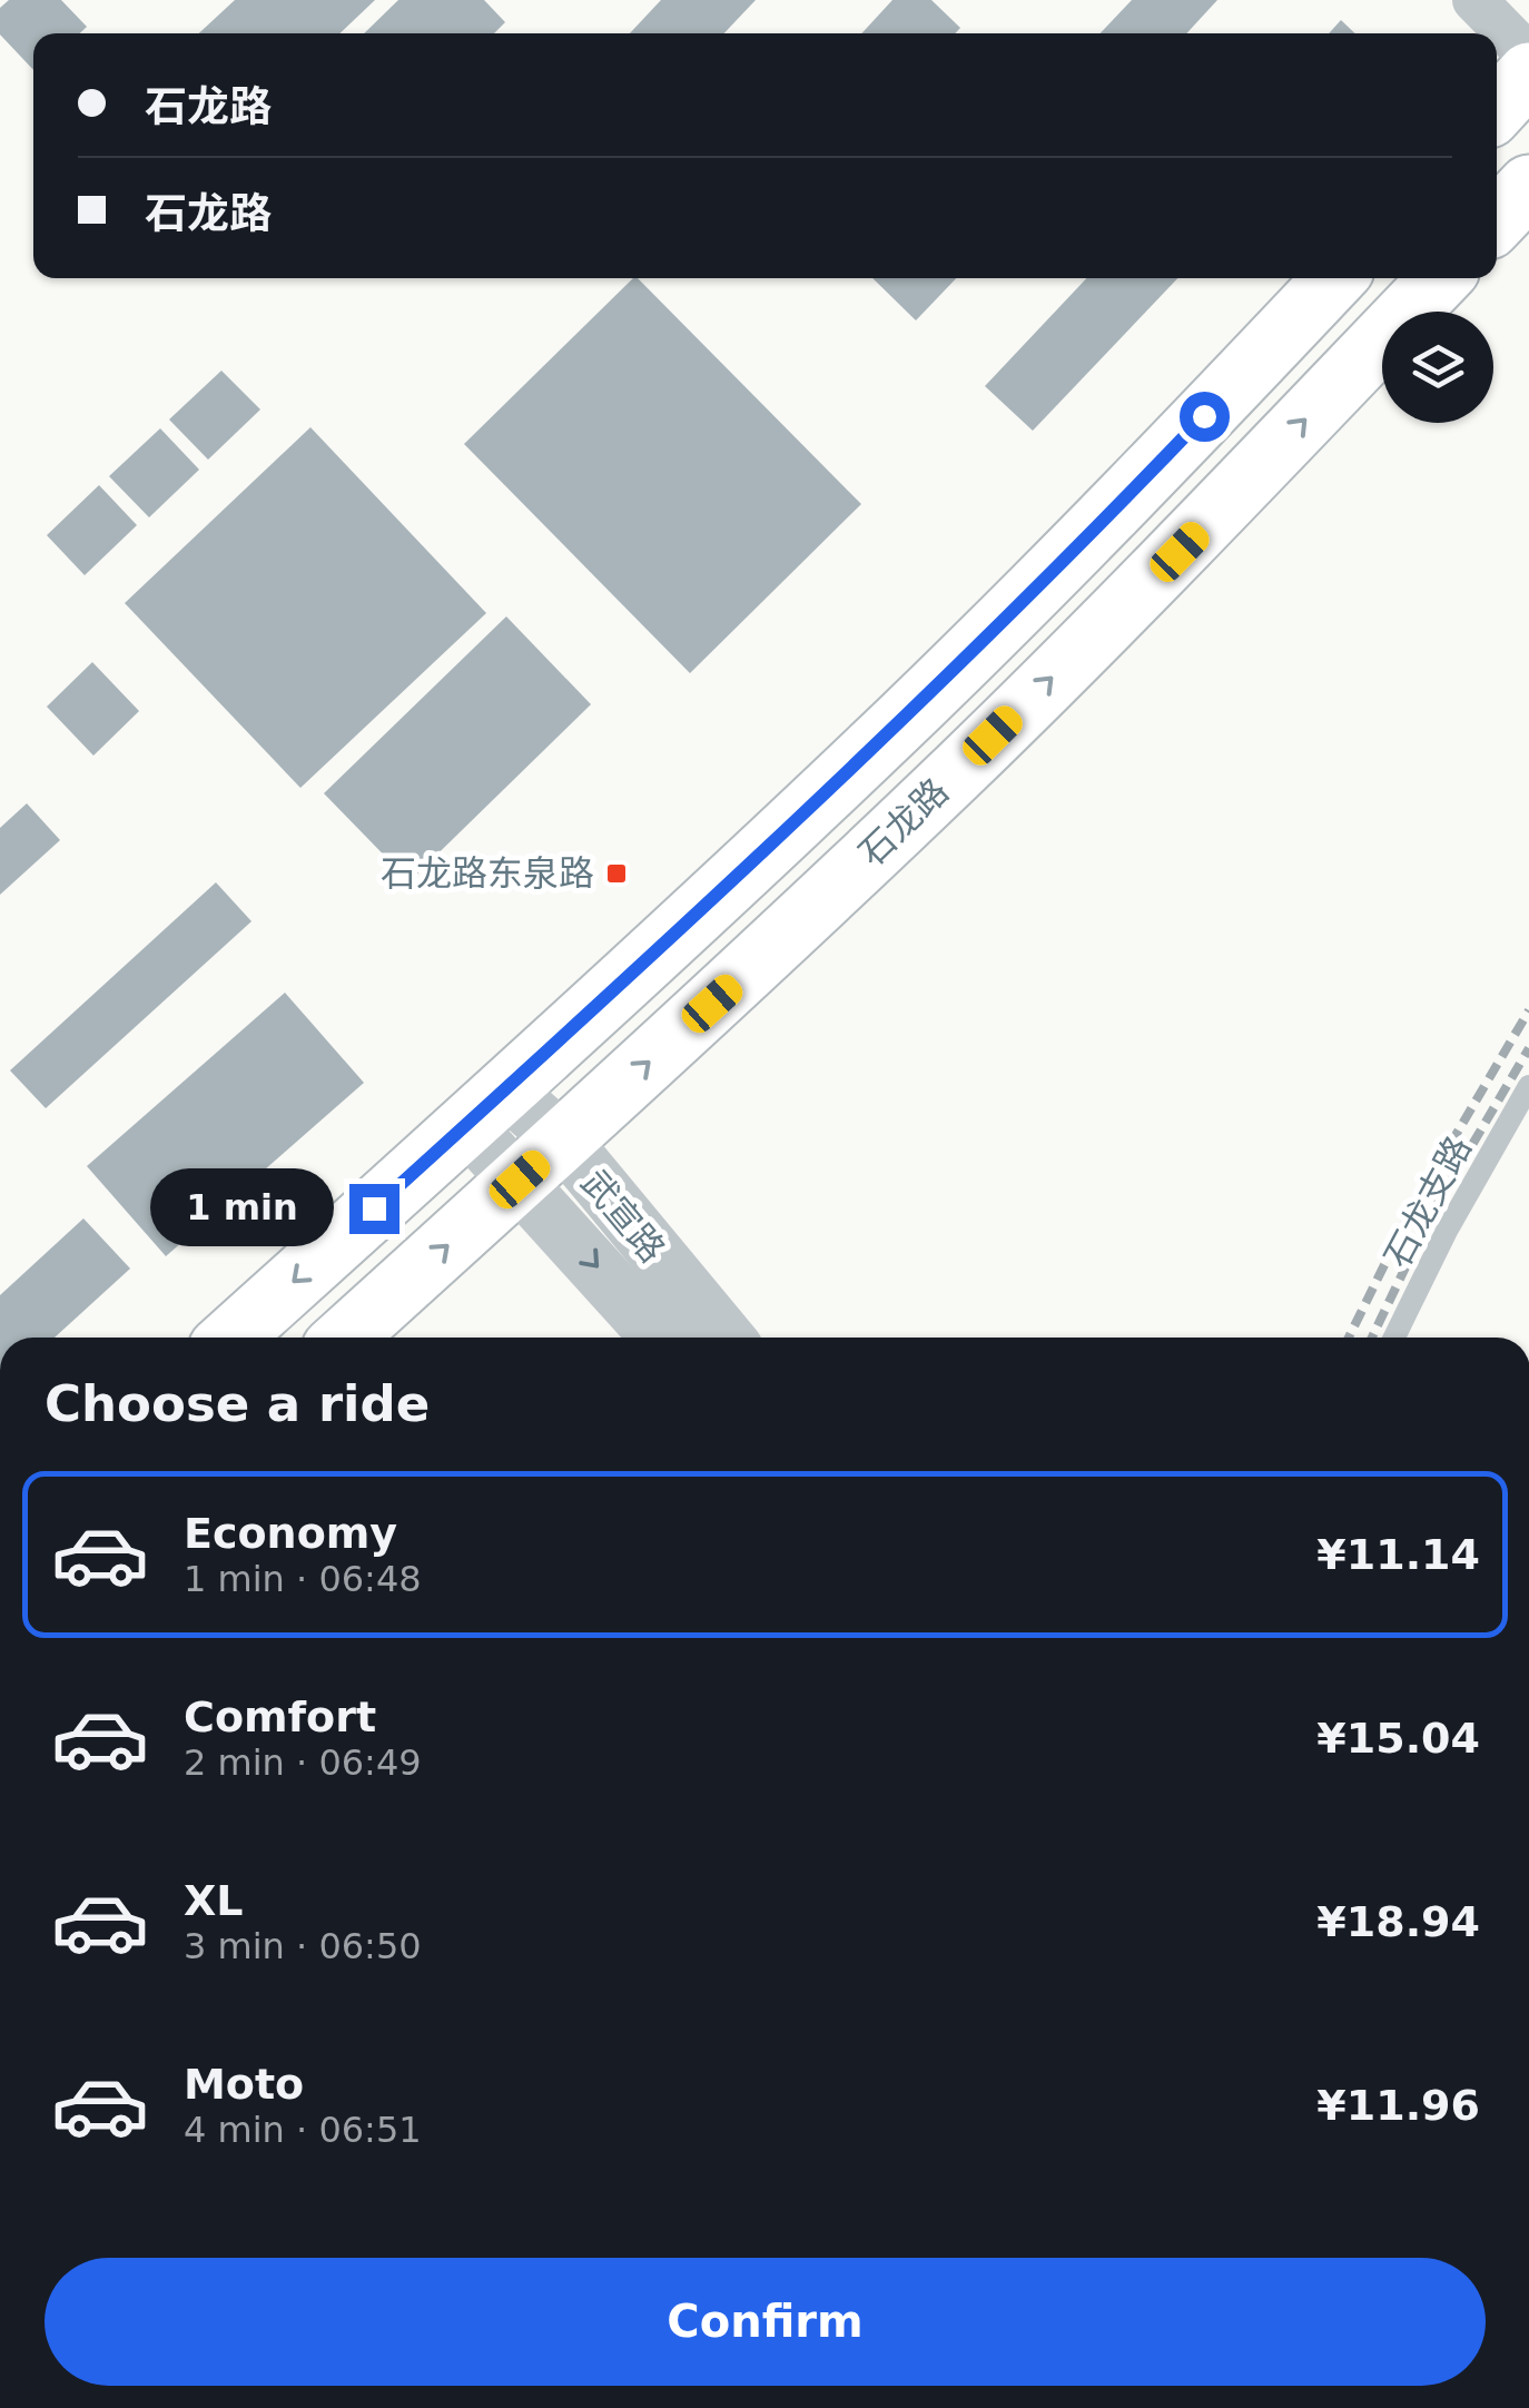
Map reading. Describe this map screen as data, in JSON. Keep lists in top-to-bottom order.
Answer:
{
  "streets": {
    "main road": ["石龙路"],
    "street": ["武宣路"],
    "lane": ["石龙支路"]
  },
  "crossings": [
    ["石龙路", "武宣路"]
  ],
  "places": {
    "transit": ["石龙路东泉路"]
  },
  "page": {
    "banner": ["石龙路", "石龙路"],
    "bubble": "1 min",
    "heading": "Choose a ride",
    "list": [
      {
        "name": "Economy",
        "note": "1 min · 06:48",
        "value": "¥11.14"
      },
      {
        "name": "Comfort",
        "note": "2 min · 06:49",
        "value": "¥15.04"
      },
      {
        "name": "XL",
        "note": "3 min · 06:50",
        "value": "¥18.94"
      },
      {
        "name": "Moto",
        "note": "4 min · 06:51",
        "value": "¥11.96"
      }
    ],
    "buttons": "Confirm"
  }
}
